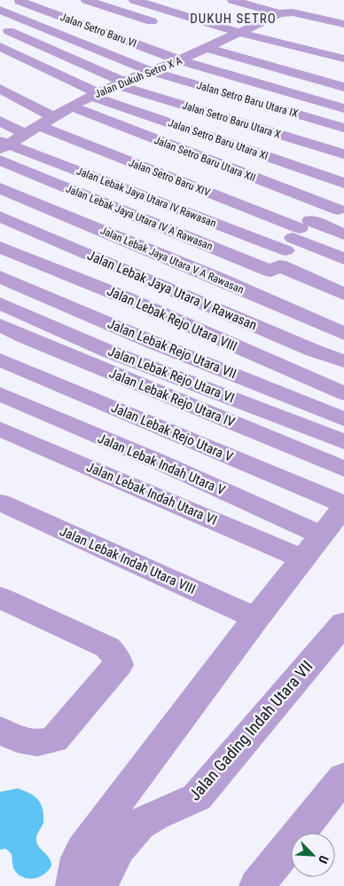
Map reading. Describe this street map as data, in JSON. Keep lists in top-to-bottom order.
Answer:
{
  "streets": {
    "street": [
      "Jalan Setro Baru VI",
      "Jalan Dukuh Setro X A",
      "Jalan Setro Baru Utara IX",
      "Jalan Setro Baru Utara X",
      "Jalan Setro Baru Utara XI",
      "Jalan Setro Baru Utara XII",
      "Jalan Setro Baru XIV",
      "Jalan Lebak Jaya Utara IV Rawasan",
      "Jalan Lebak Jaya Utara IV A Rawasan",
      "Jalan Lebak Jaya Utara V A Rawasan",
      "Jalan Lebak Jaya Utara V Rawasan",
      "Jalan Lebak Rejo Utara VIII",
      "Jalan Lebak Rejo Utara VII",
      "Jalan Lebak Rejo Utara VI",
      "Jalan Lebak Rejo Utara IV",
      "Jalan Lebak Rejo Utara V",
      "Jalan Lebak Indah Utara V",
      "Jalan Lebak Indah Utara VI",
      "Jalan Lebak Indah Utara VIII",
      "Jalan Gading Indah Utara VII"
    ]
  },
  "crossings": [
    ["Jalan Setro Baru VI", "Jalan Dukuh Setro X A"],
    ["Jalan Dukuh Setro X A", "Jalan Setro Baru Utara IX"],
    ["Jalan Dukuh Setro X A", "Jalan Setro Baru Utara X"],
    ["Jalan Dukuh Setro X A", "Jalan Setro Baru Utara XI"],
    ["Jalan Dukuh Setro X A", "Jalan Setro Baru Utara XII"],
    ["Jalan Dukuh Setro X A", "Jalan Setro Baru XIV"],
    ["Jalan Dukuh Setro X A", "Jalan Lebak Jaya Utara IV Rawasan"],
    ["Jalan Dukuh Setro X A", "Jalan Lebak Jaya Utara IV A Rawasan"],
    ["Jalan Setro Baru Utara XI", "Jalan Setro Baru Utara XII"],
    ["Jalan Setro Baru XIV", "Jalan Lebak Jaya Utara IV Rawasan"],
    ["Jalan Setro Baru XIV", "Jalan Lebak Jaya Utara IV A Rawasan"],
    ["Jalan Lebak Jaya Utara IV Rawasan", "Jalan Lebak Jaya Utara IV A Rawasan"]
  ],
  "districts": ["DUKUH SETRO"],
  "north": "bottom right"
}
